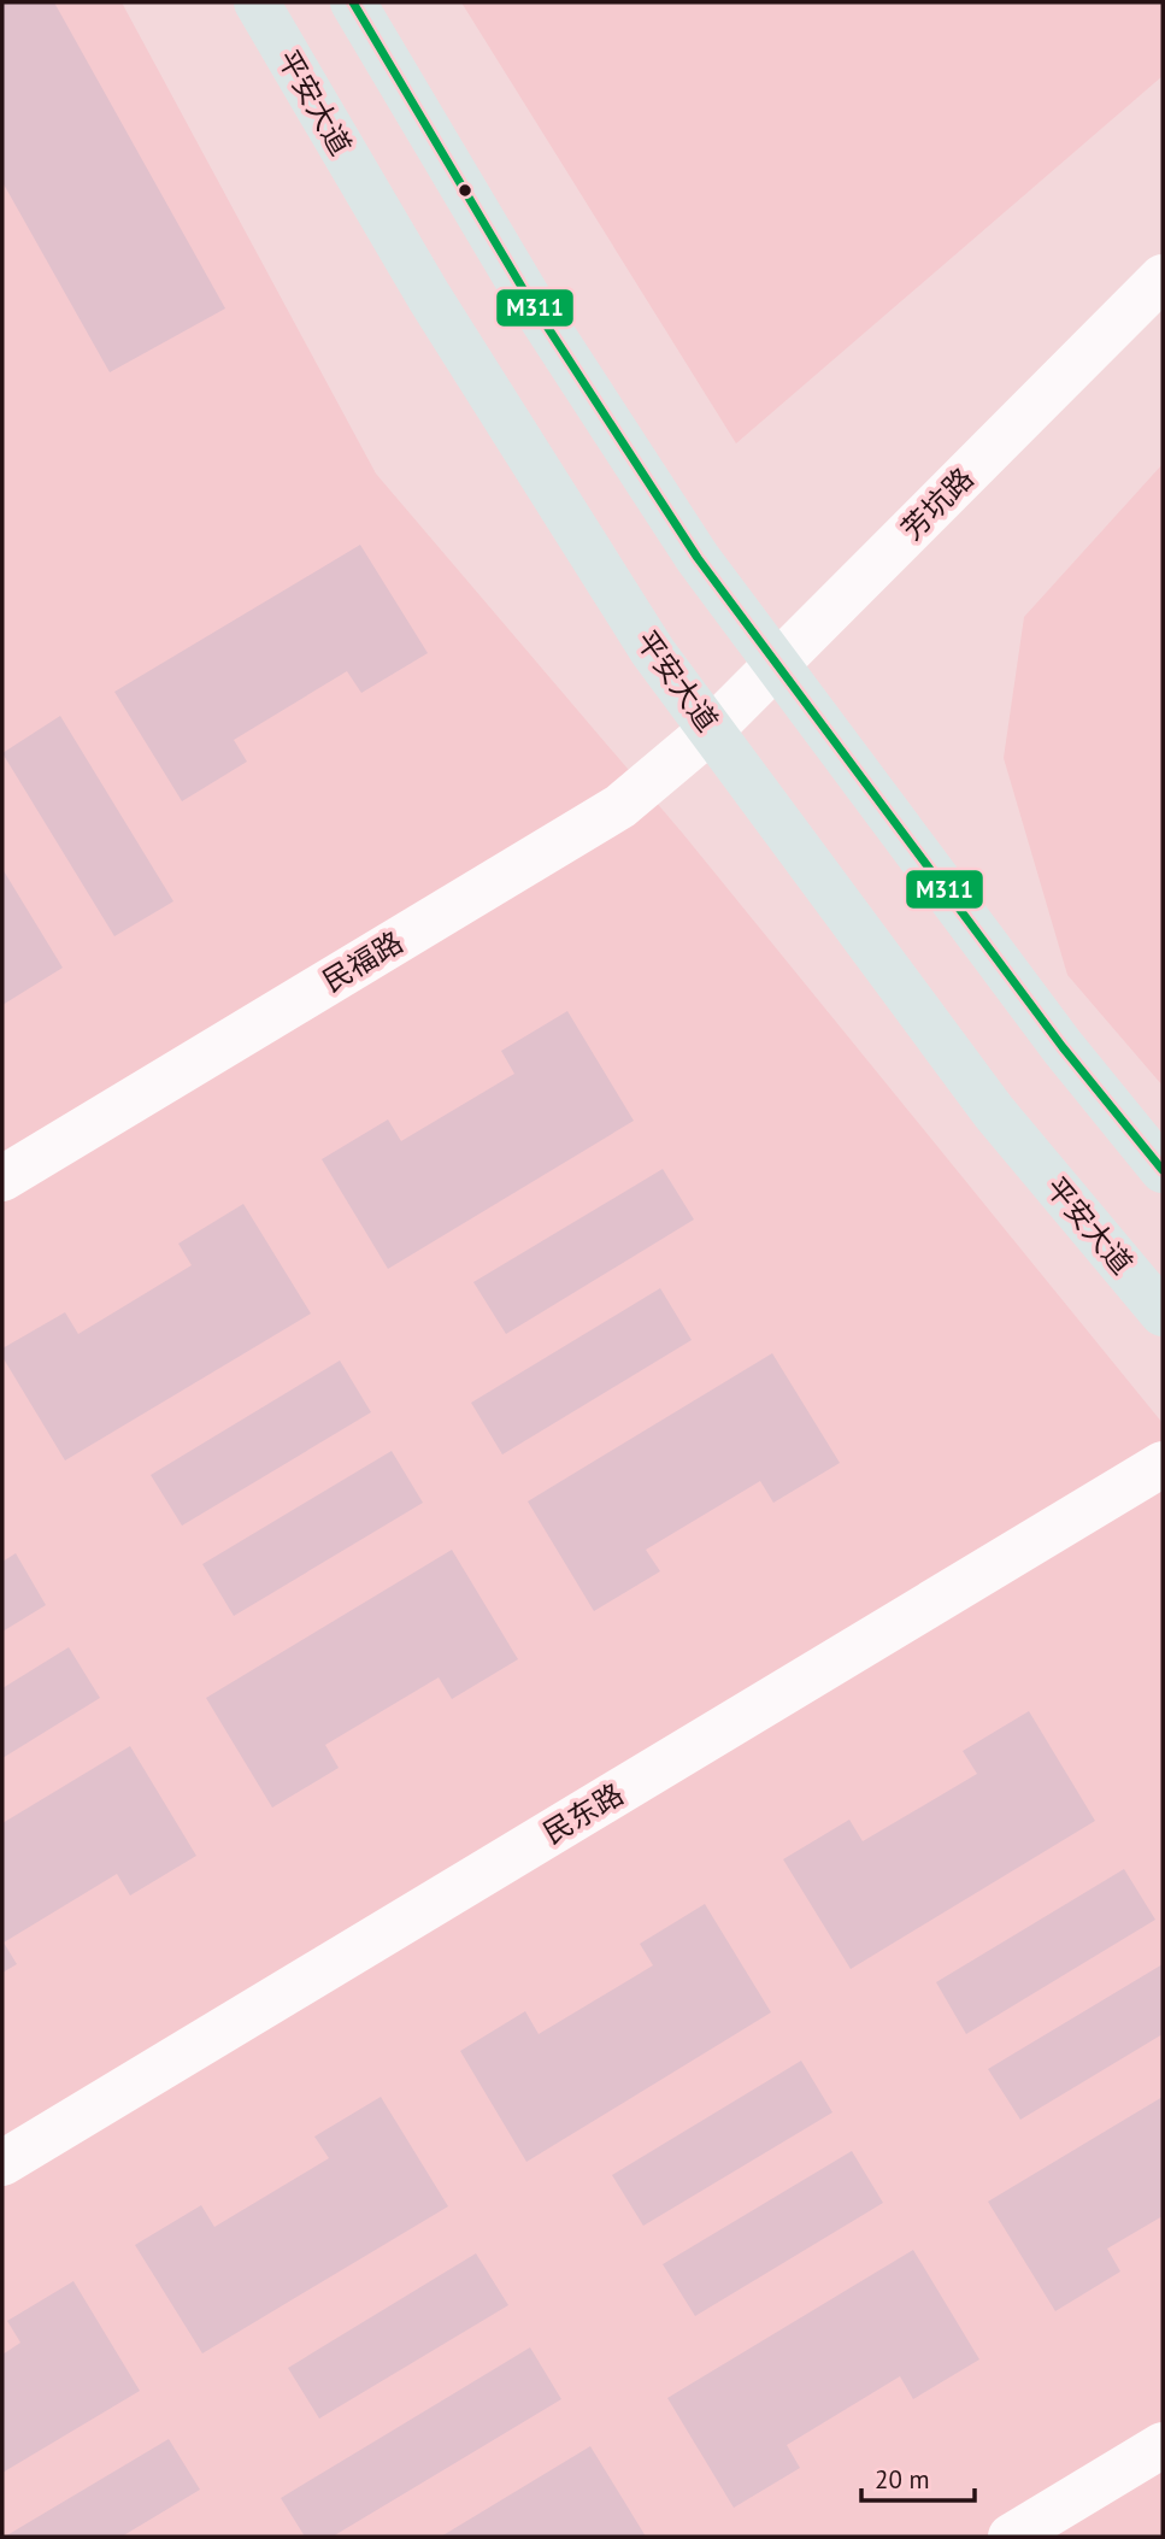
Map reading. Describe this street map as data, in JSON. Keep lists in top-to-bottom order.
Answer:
{
  "streets": {
    "main road": ["平安大道"],
    "street": ["芳坑路", "民福路", "民东路"]
  },
  "crossings": [
    ["平安大道", "芳坑路"],
    ["平安大道", "民福路"],
    ["芳坑路", "民福路"]
  ],
  "lines": ["transit line M311"],
  "scale_bar": "20 m"
}
